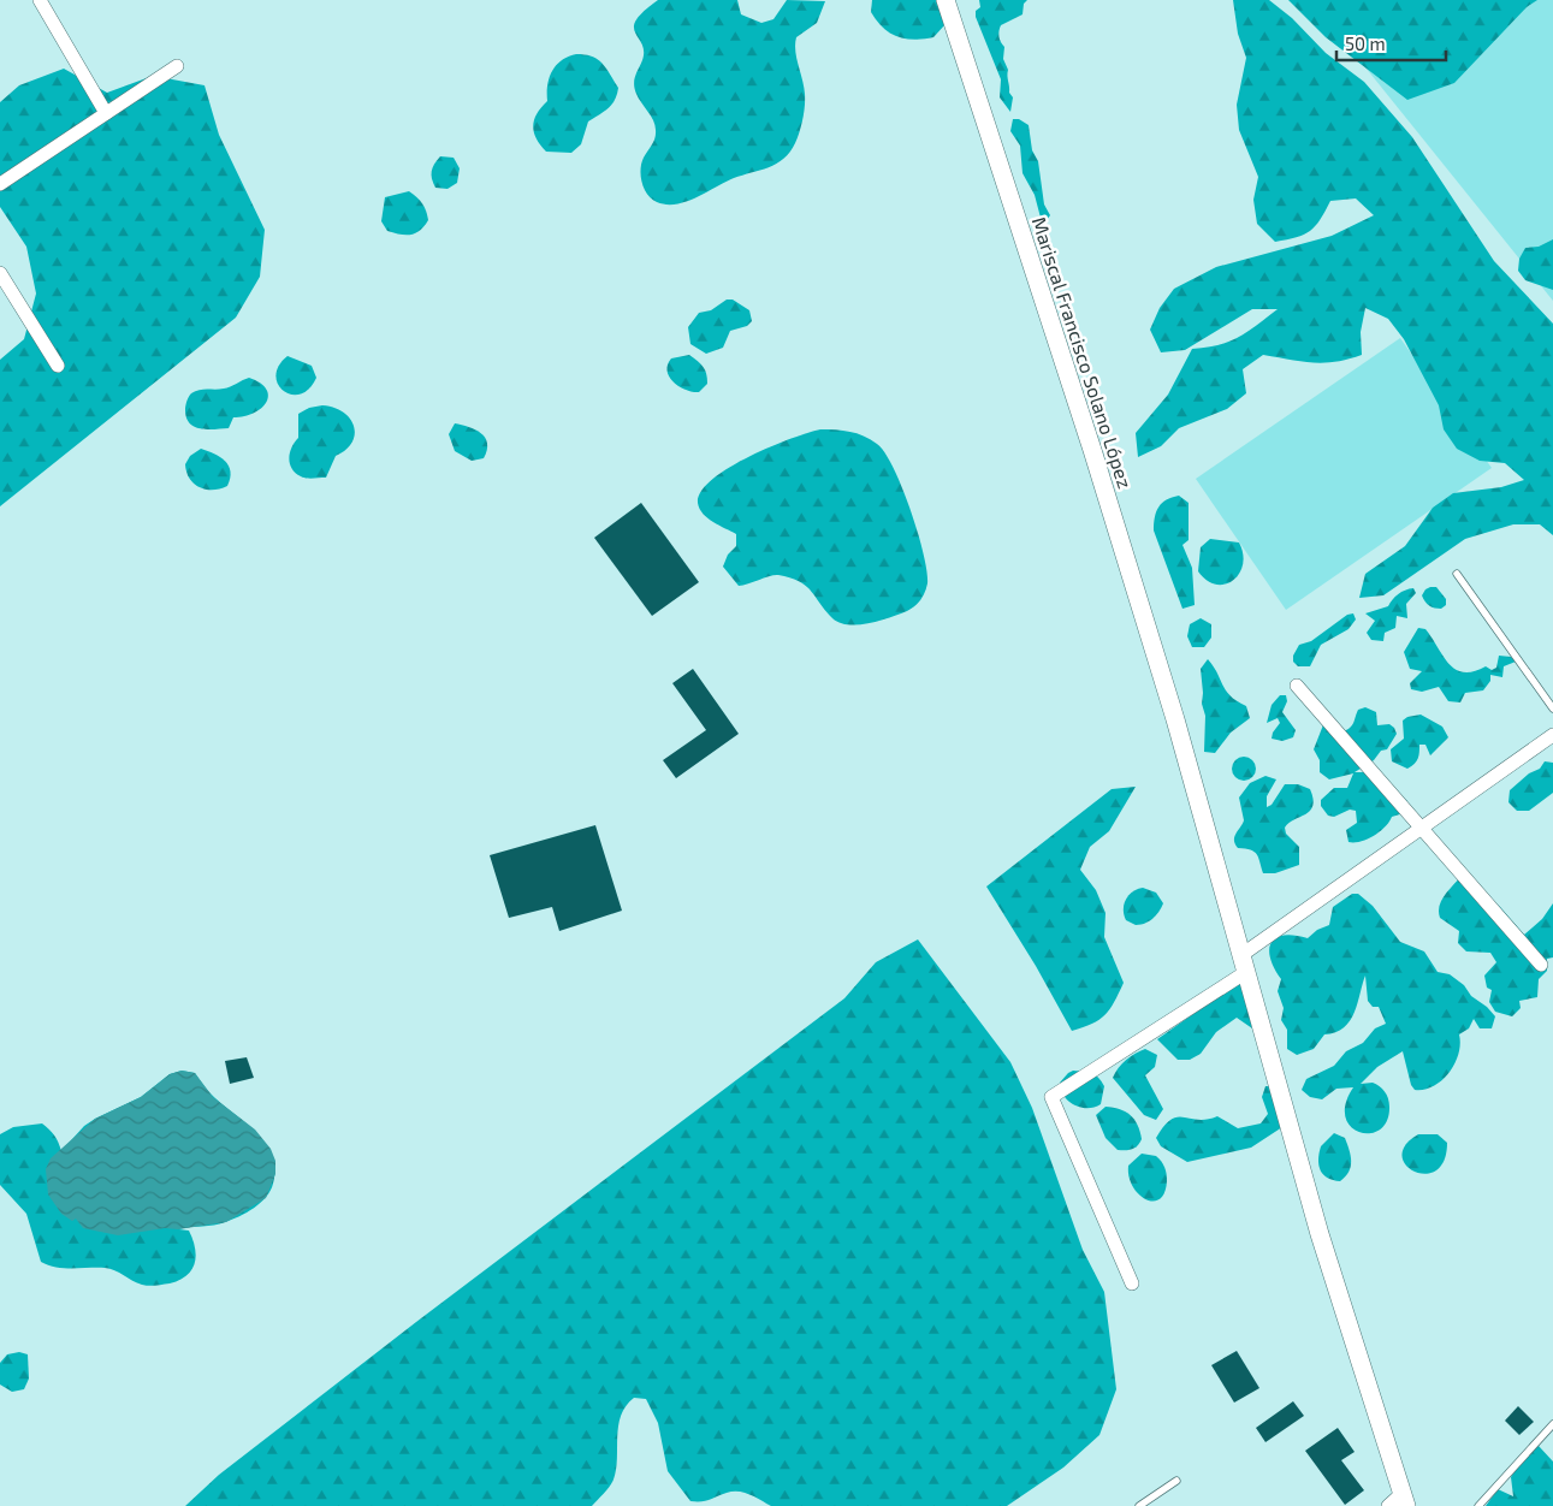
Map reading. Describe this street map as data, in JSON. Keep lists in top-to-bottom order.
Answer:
{
  "streets": {
    "street": ["Mariscal Francisco Solano López"]
  },
  "scale_bar": "50 m"
}
